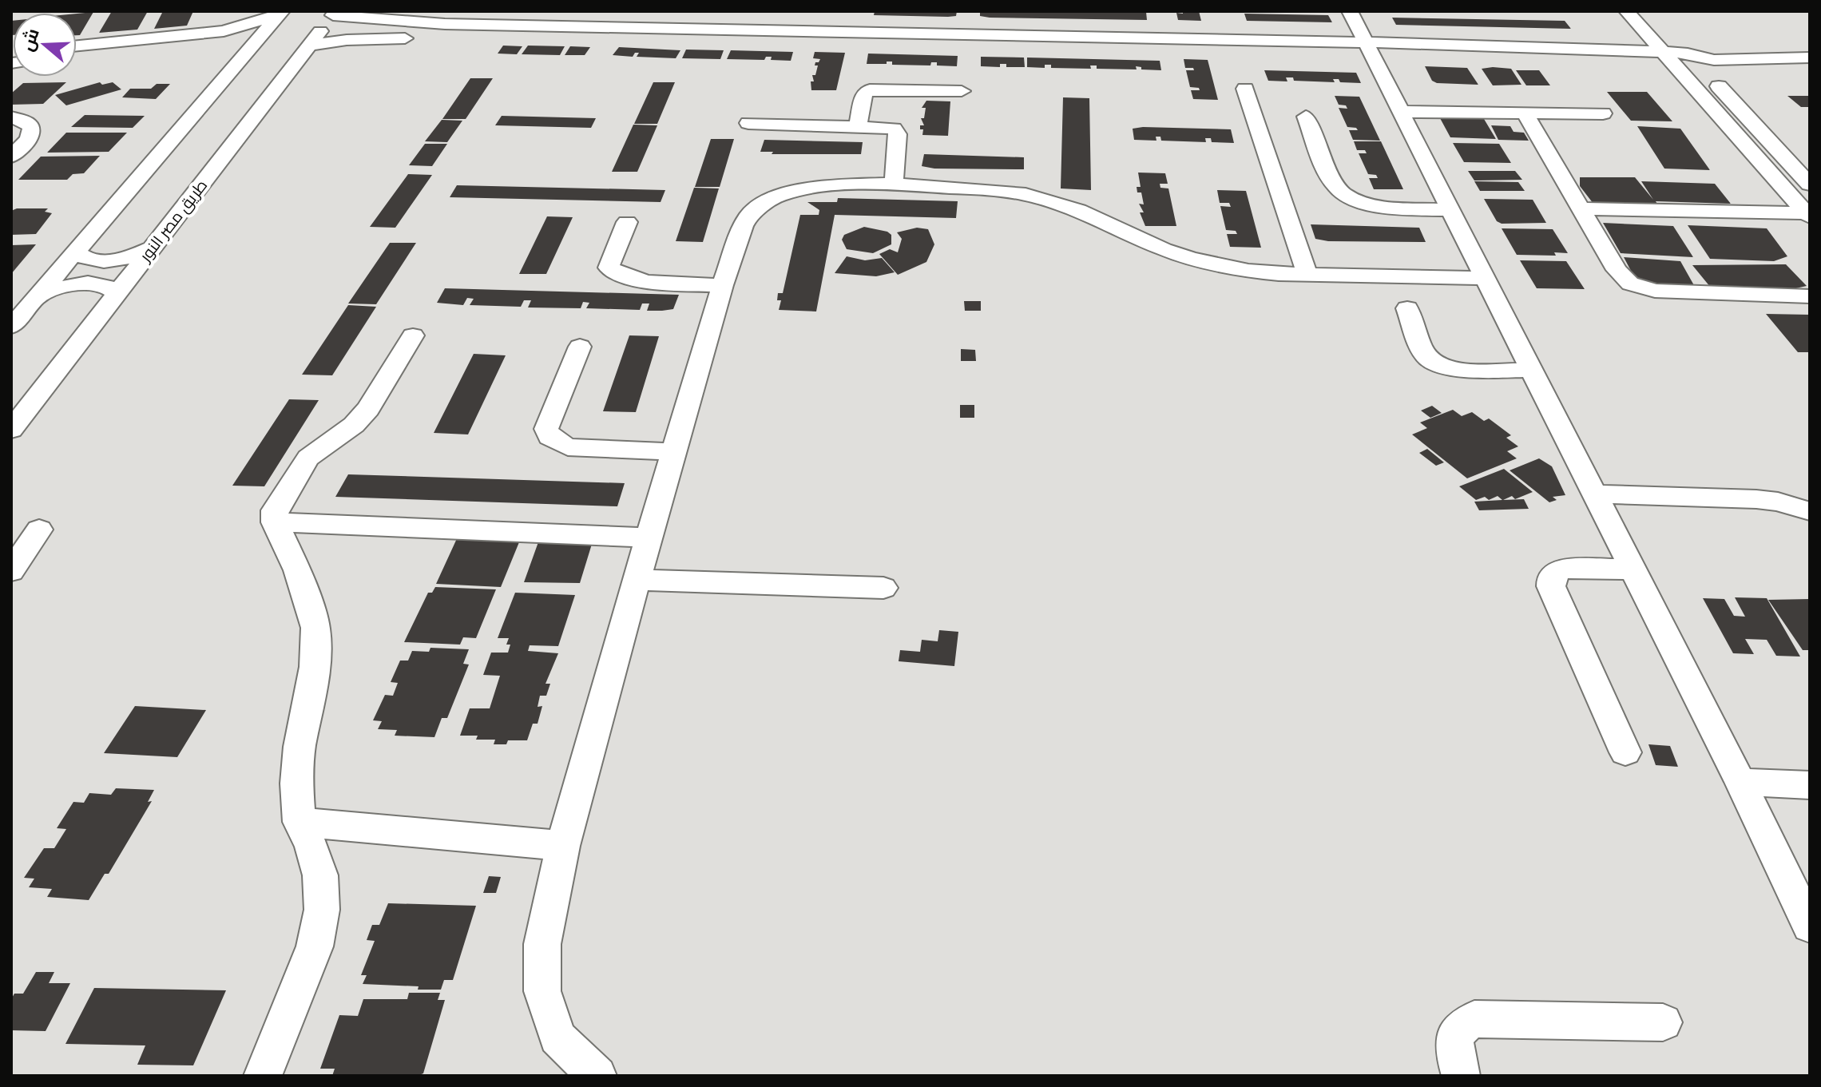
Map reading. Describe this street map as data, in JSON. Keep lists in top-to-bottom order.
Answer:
{
  "streets": {
    "street": ["طريق مصر النور"]
  },
  "north": "left"
}
